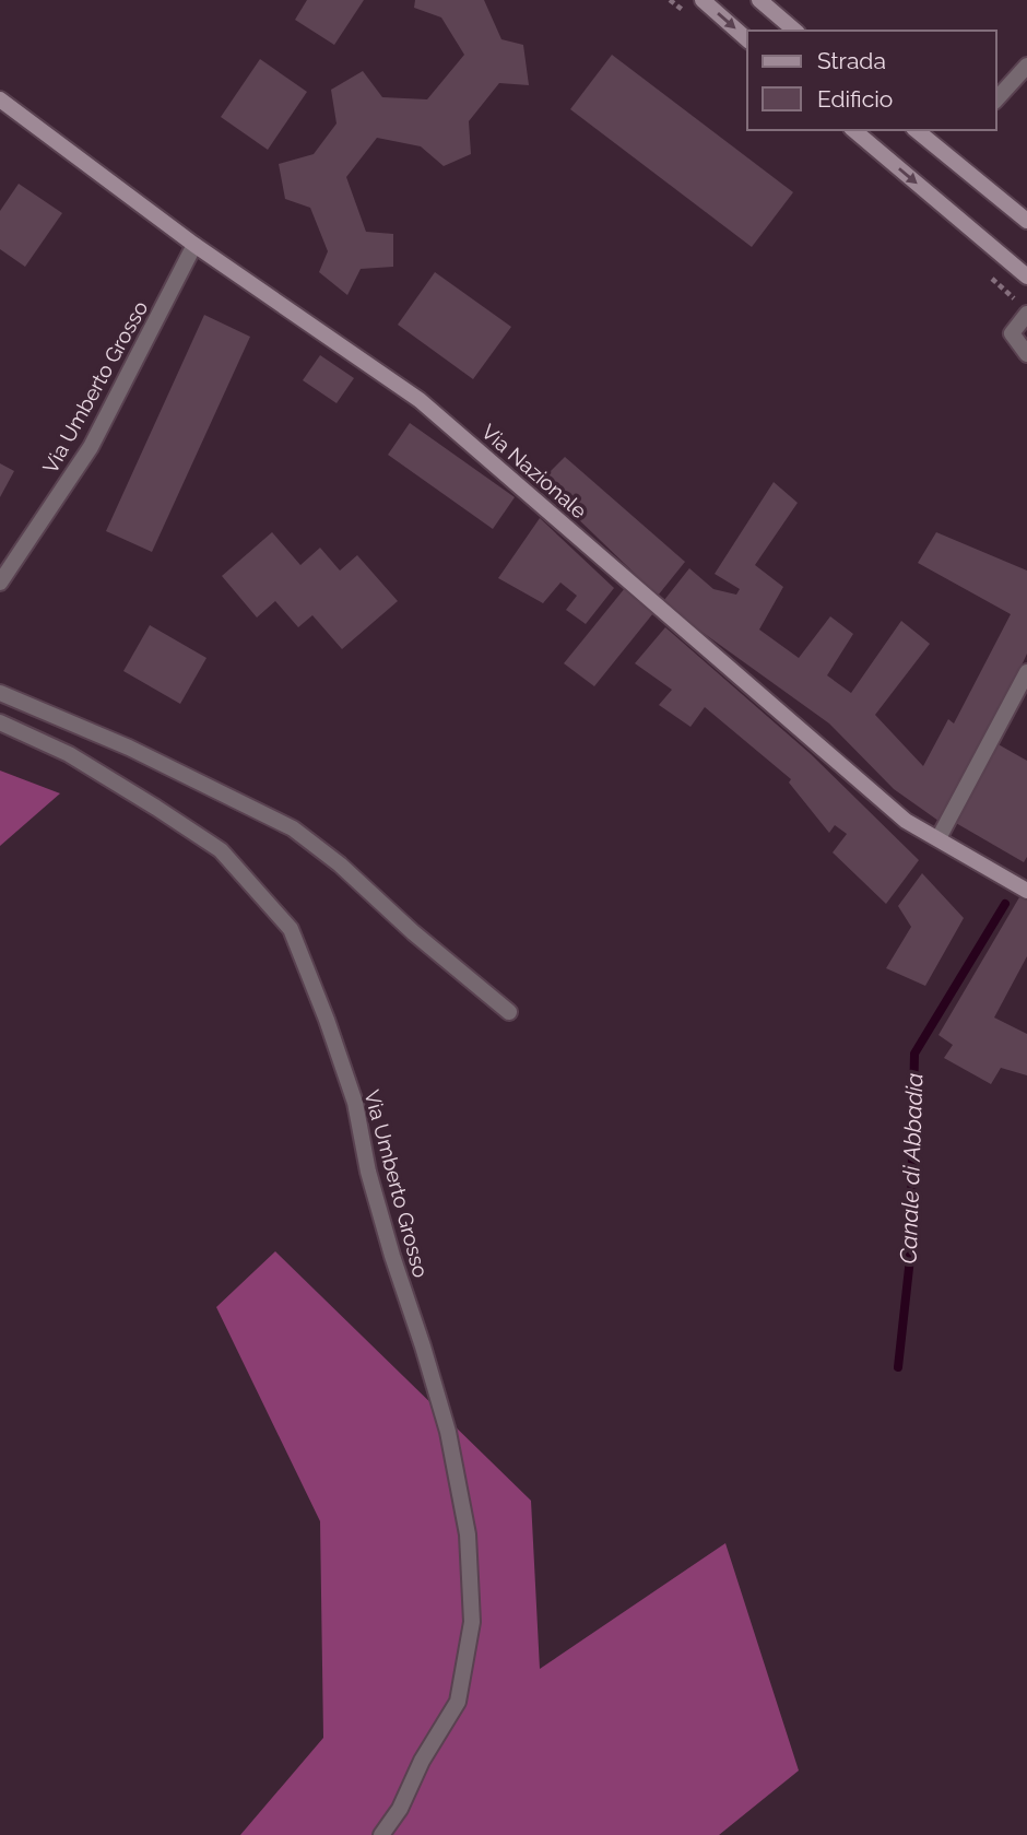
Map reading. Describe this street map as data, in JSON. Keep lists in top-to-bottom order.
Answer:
{
  "streets": {
    "street": ["Via Umberto Grosso", "Via Nazionale"]
  },
  "crossings": [
    ["Via Umberto Grosso", "Via Nazionale"]
  ],
  "water": ["Canale di Abbadia"],
  "legend": ["Strada", "Edificio"]
}
